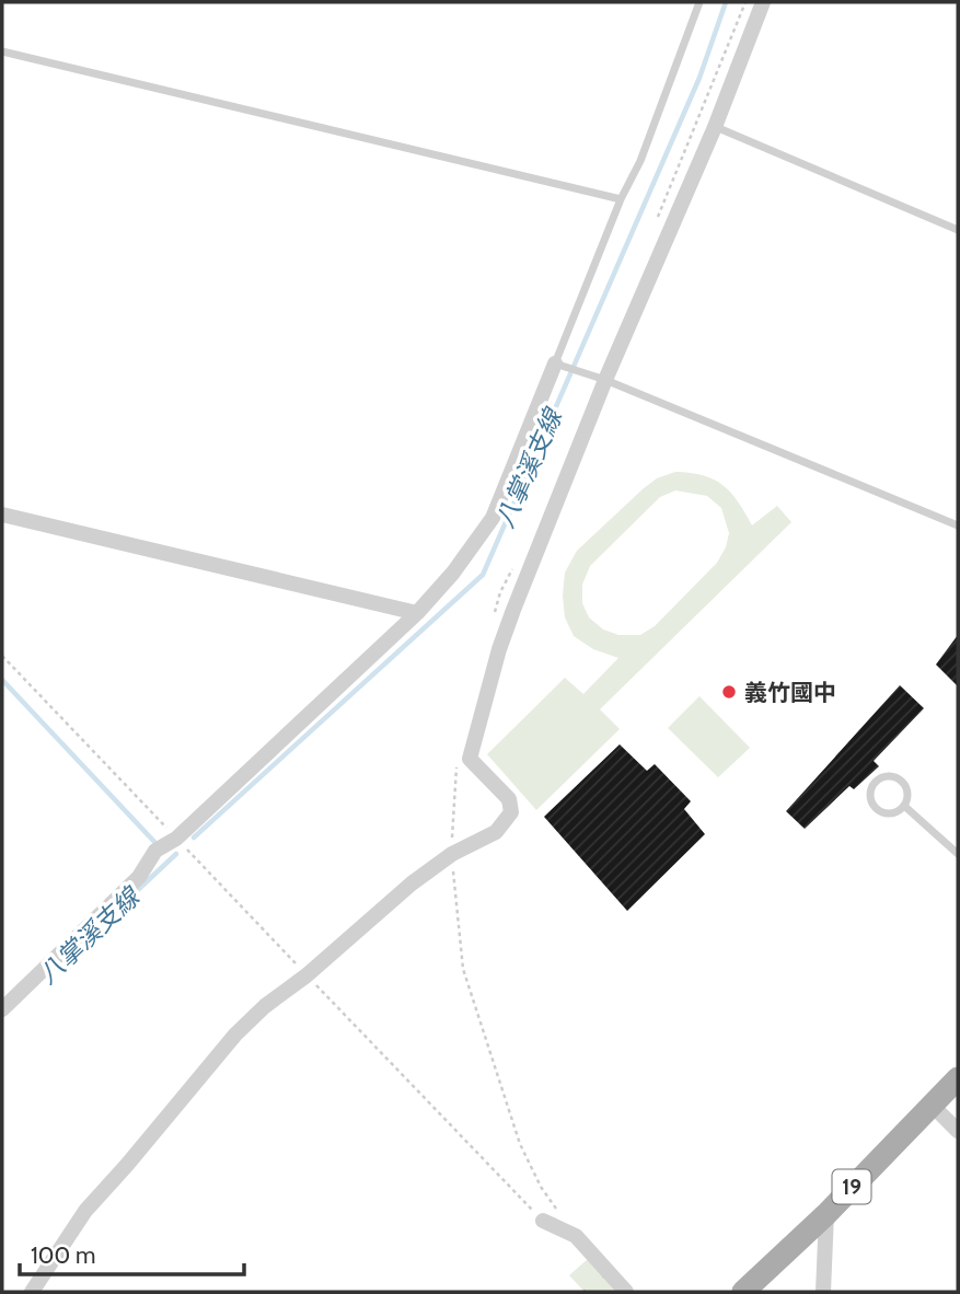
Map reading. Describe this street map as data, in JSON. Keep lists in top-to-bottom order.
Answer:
{
  "streets": {
    "main road": ["19"]
  },
  "water": ["八掌溪支線"],
  "places": ["義竹國中"],
  "scale_bar": "100 m"
}
